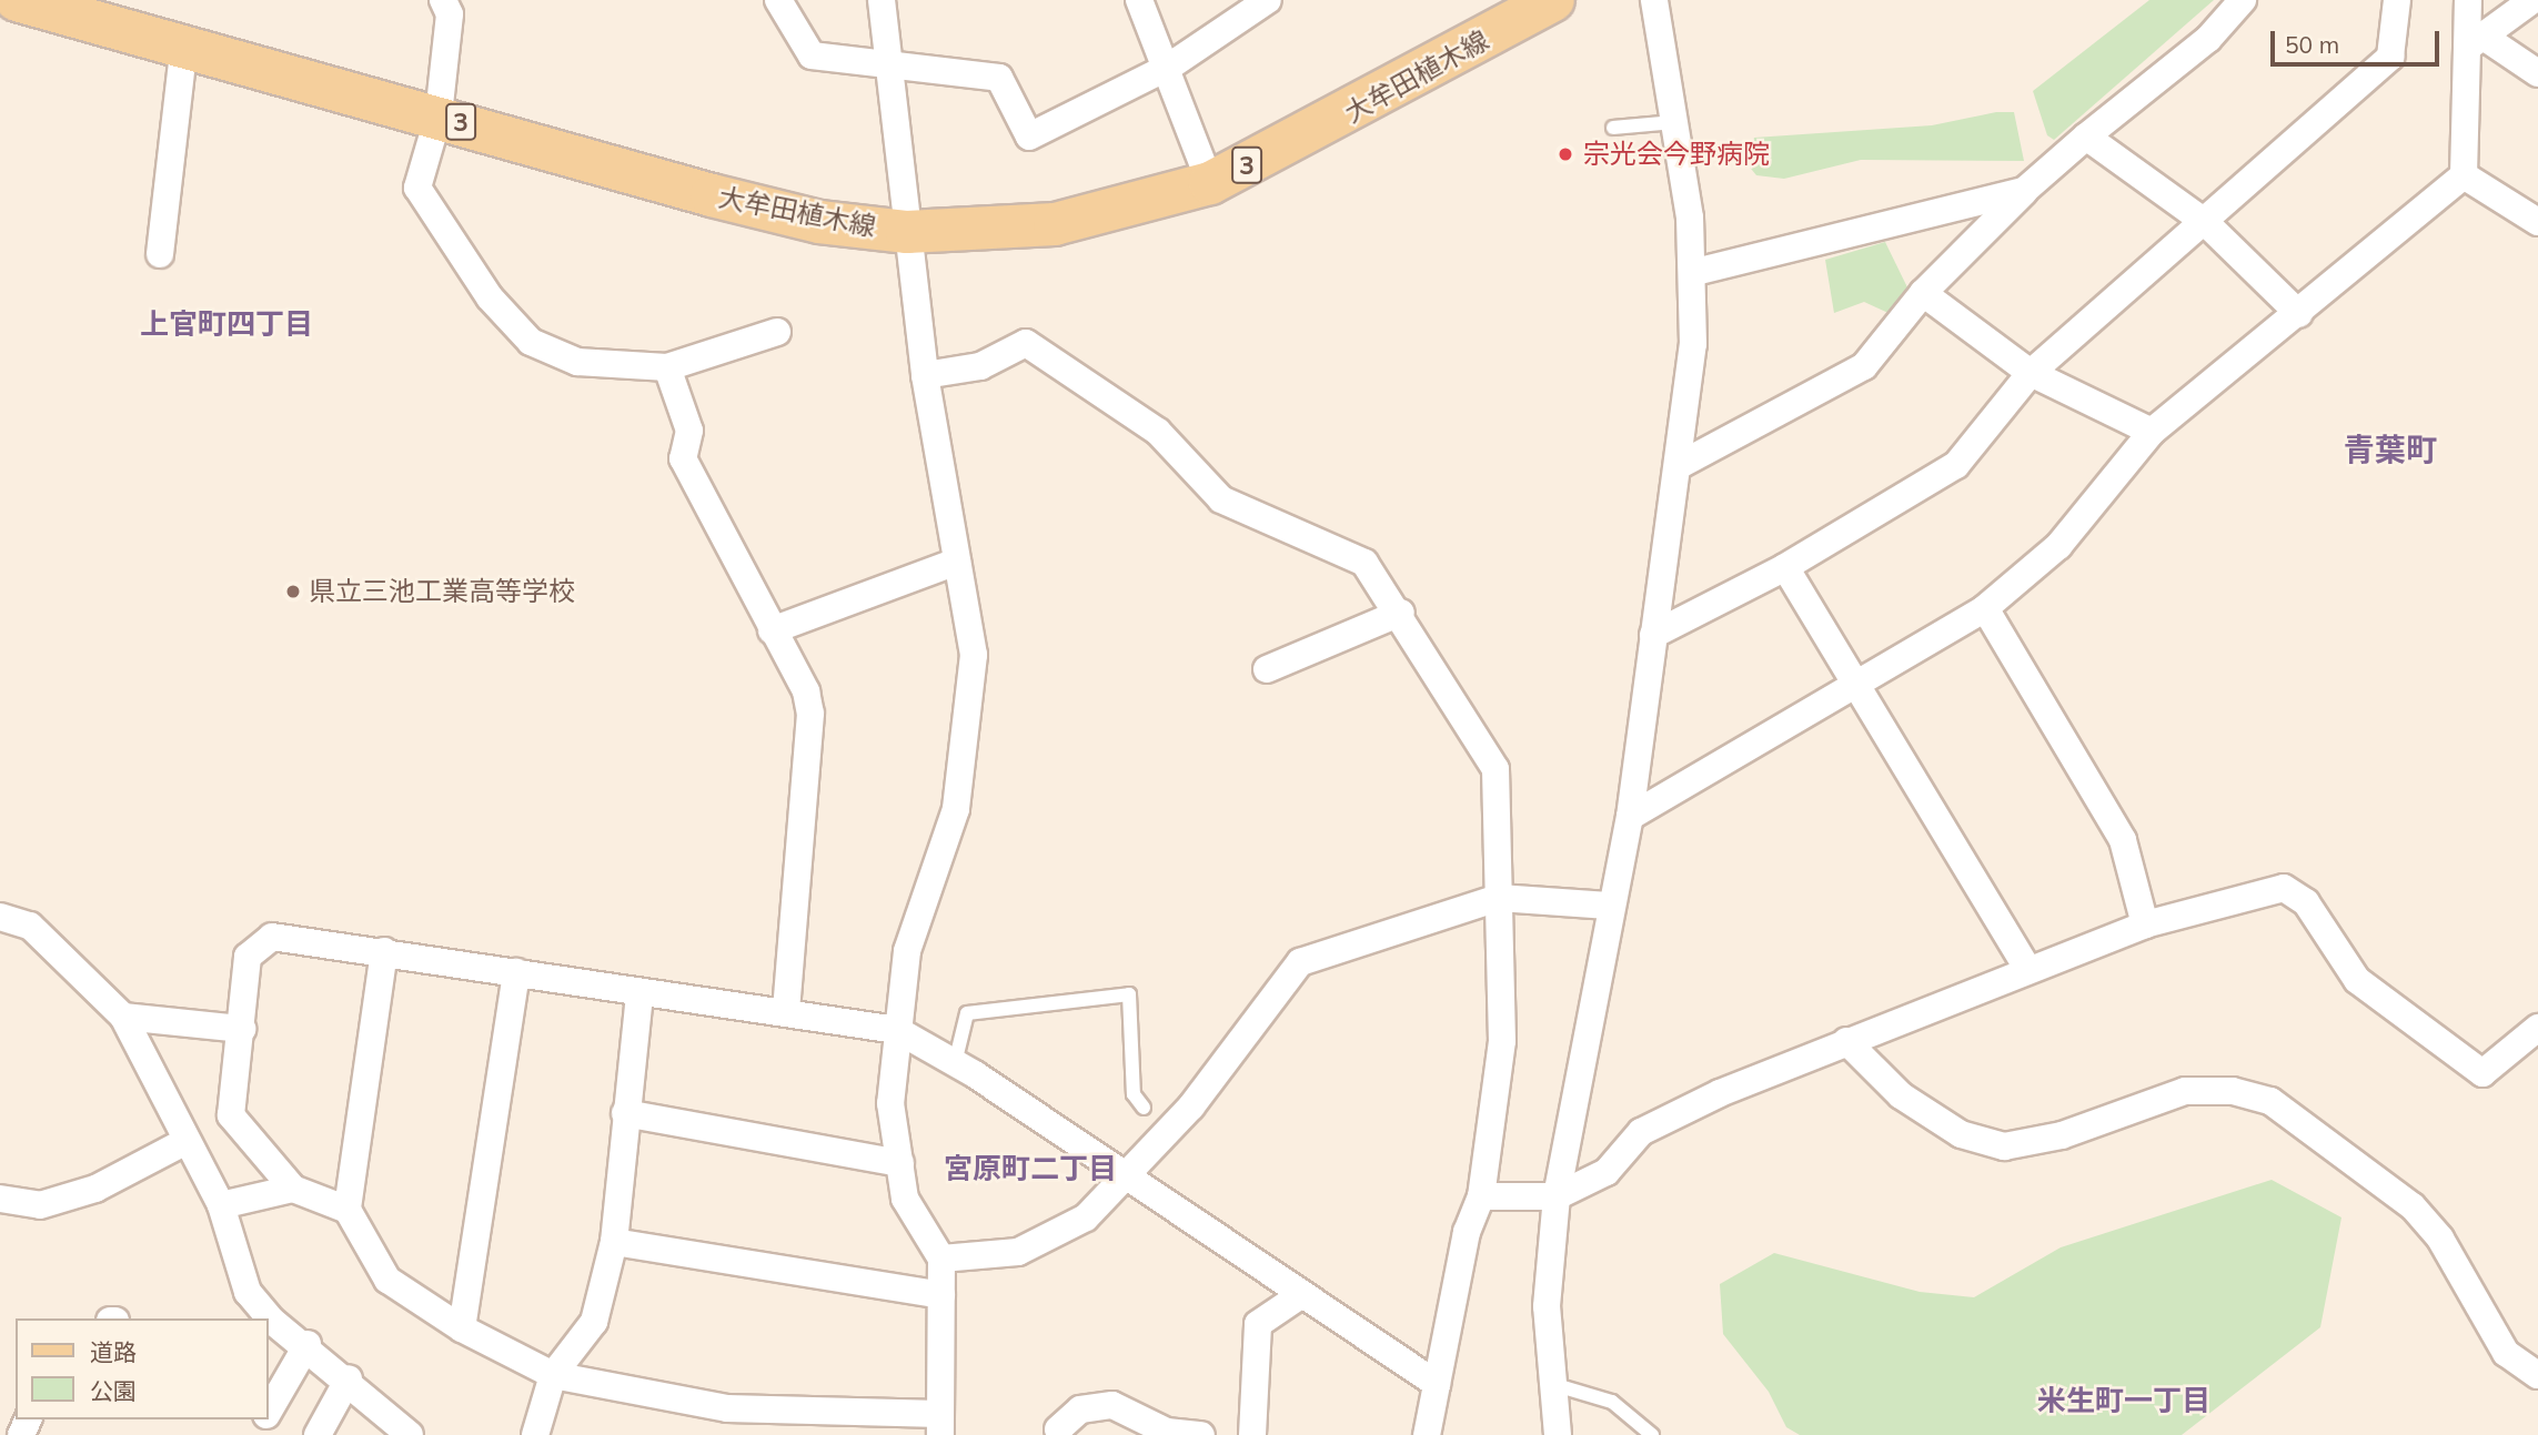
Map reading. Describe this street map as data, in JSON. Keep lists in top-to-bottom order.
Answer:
{
  "streets": {
    "main road": ["大牟田植木線", "3"]
  },
  "districts": [
    "上官町四丁目",
    "青葉町",
    "宮原町二丁目",
    "米生町一丁目"
  ],
  "places": ["宗光会今野病院", "県立三池工業高等学校"],
  "legend": ["道路", "公園"],
  "scale_bar": "50 m"
}
